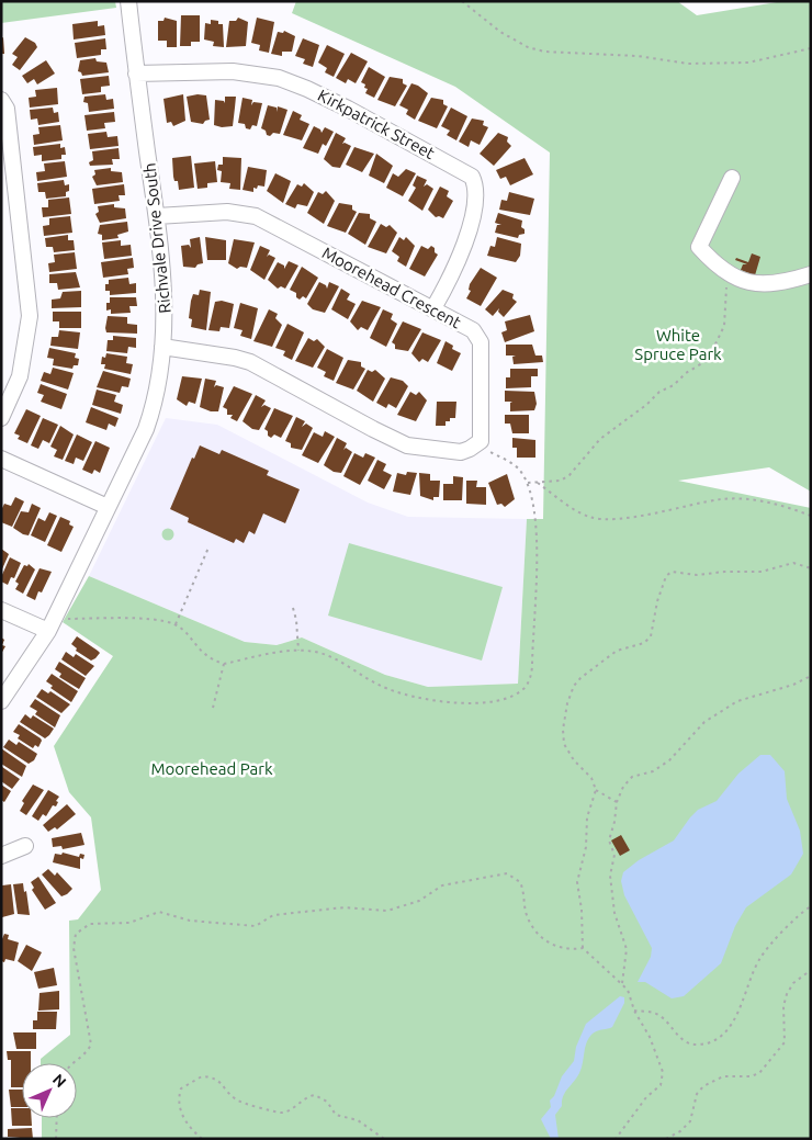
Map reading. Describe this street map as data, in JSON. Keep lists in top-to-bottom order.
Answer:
{
  "streets": {
    "street": ["Kirkpatrick Street", "Richvale Drive South", "Moorehead Crescent"]
  },
  "crossings": [
    ["Kirkpatrick Street", "Richvale Drive South"],
    ["Kirkpatrick Street", "Moorehead Crescent"],
    ["Richvale Drive South", "Moorehead Crescent"]
  ],
  "parks": ["White Spruce Park", "Moorehead Park"],
  "north": "top right"
}
